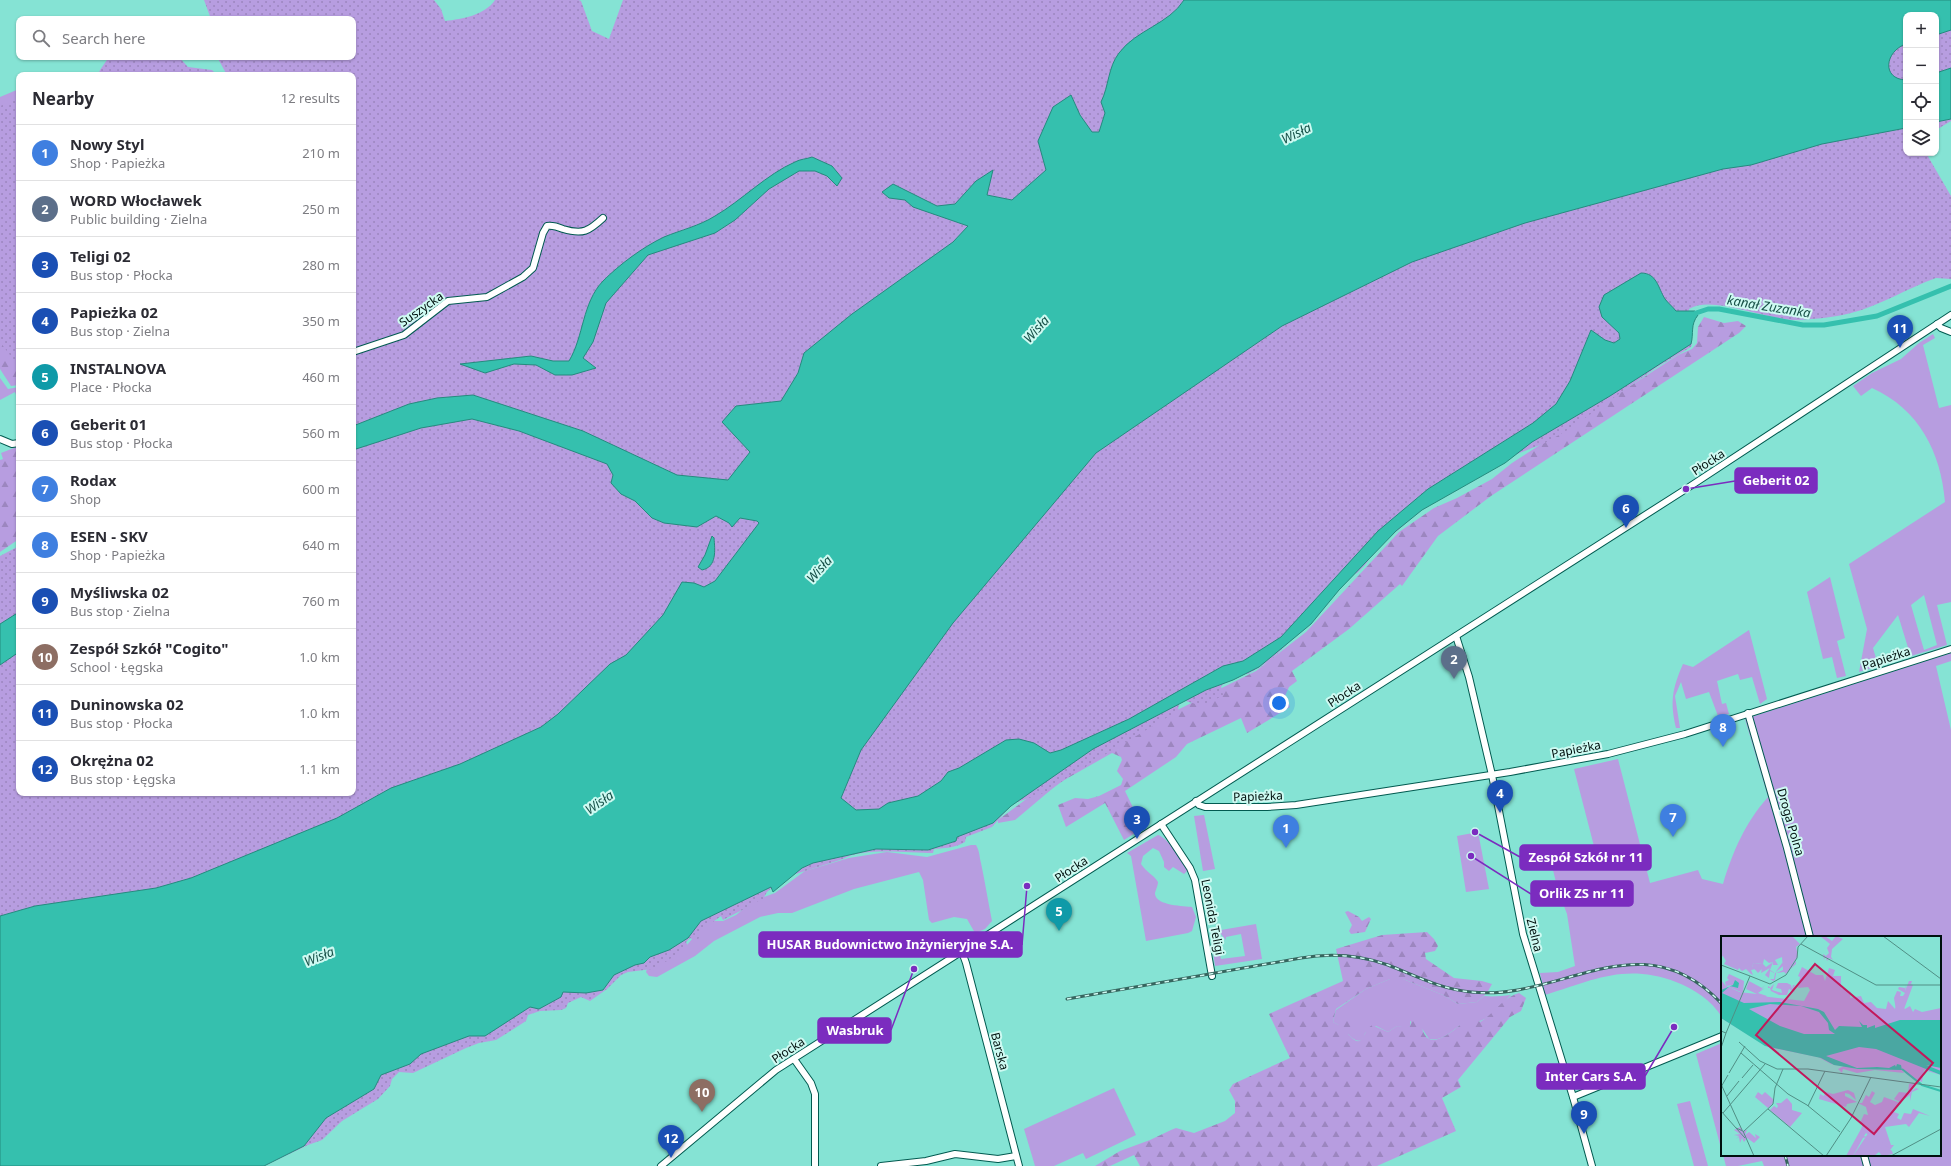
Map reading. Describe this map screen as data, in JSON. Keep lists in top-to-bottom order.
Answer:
{
  "streets": {
    "street": [
      "Suszycka",
      "Płocka",
      "Papieżka",
      "Droga Polna",
      "Leonida Teligi",
      "Zielna",
      "Barska"
    ]
  },
  "crossings": [
    ["Płocka", "Papieżka"],
    ["Płocka", "Leonida Teligi"],
    ["Płocka", "Zielna"],
    ["Płocka", "Barska"],
    ["Papieżka", "Droga Polna"],
    ["Papieżka", "Zielna"]
  ],
  "water": ["Wisła", "kanał Zuzanka"],
  "places": [
    "Geberit 02",
    "Zespół Szkół nr 11",
    "Orlik ZS nr 11",
    "HUSAR Budownictwo Inżynieryjne S.A.",
    "Wasbruk",
    "Inter Cars S.A."
  ],
  "page": {
    "map_buttons": ["+", "−"],
    "search": "Search here",
    "heading": ["Nearby", "12 results"],
    "list": [
      {
        "mark": "1",
        "name": "Nowy Styl",
        "note": "Shop · Papieżka",
        "value": "210 m"
      },
      {
        "mark": "2",
        "name": "WORD Włocławek",
        "note": "Public building · Zielna",
        "value": "250 m"
      },
      {
        "mark": "3",
        "name": "Teligi 02",
        "note": "Bus stop · Płocka",
        "value": "280 m"
      },
      {
        "mark": "4",
        "name": "Papieżka 02",
        "note": "Bus stop · Zielna",
        "value": "350 m"
      },
      {
        "mark": "5",
        "name": "INSTALNOVA",
        "note": "Place · Płocka",
        "value": "460 m"
      },
      {
        "mark": "6",
        "name": "Geberit 01",
        "note": "Bus stop · Płocka",
        "value": "560 m"
      },
      {
        "mark": "7",
        "name": "Rodax",
        "note": "Shop",
        "value": "600 m"
      },
      {
        "mark": "8",
        "name": "ESEN - SKV",
        "note": "Shop · Papieżka",
        "value": "640 m"
      },
      {
        "mark": "9",
        "name": "Myśliwska 02",
        "note": "Bus stop · Zielna",
        "value": "760 m"
      },
      {
        "mark": "10",
        "name": "Zespół Szkół \"Cogito\"",
        "note": "School · Łęgska",
        "value": "1.0 km"
      },
      {
        "mark": "11",
        "name": "Duninowska 02",
        "note": "Bus stop · Płocka",
        "value": "1.0 km"
      },
      {
        "mark": "12",
        "name": "Okrężna 02",
        "note": "Bus stop · Łęgska",
        "value": "1.1 km"
      }
    ],
    "pins": [
      "11",
      "6",
      "2",
      "8",
      "4",
      "7",
      "3",
      "1",
      "5",
      "10",
      "9",
      "12"
    ]
  }
}
